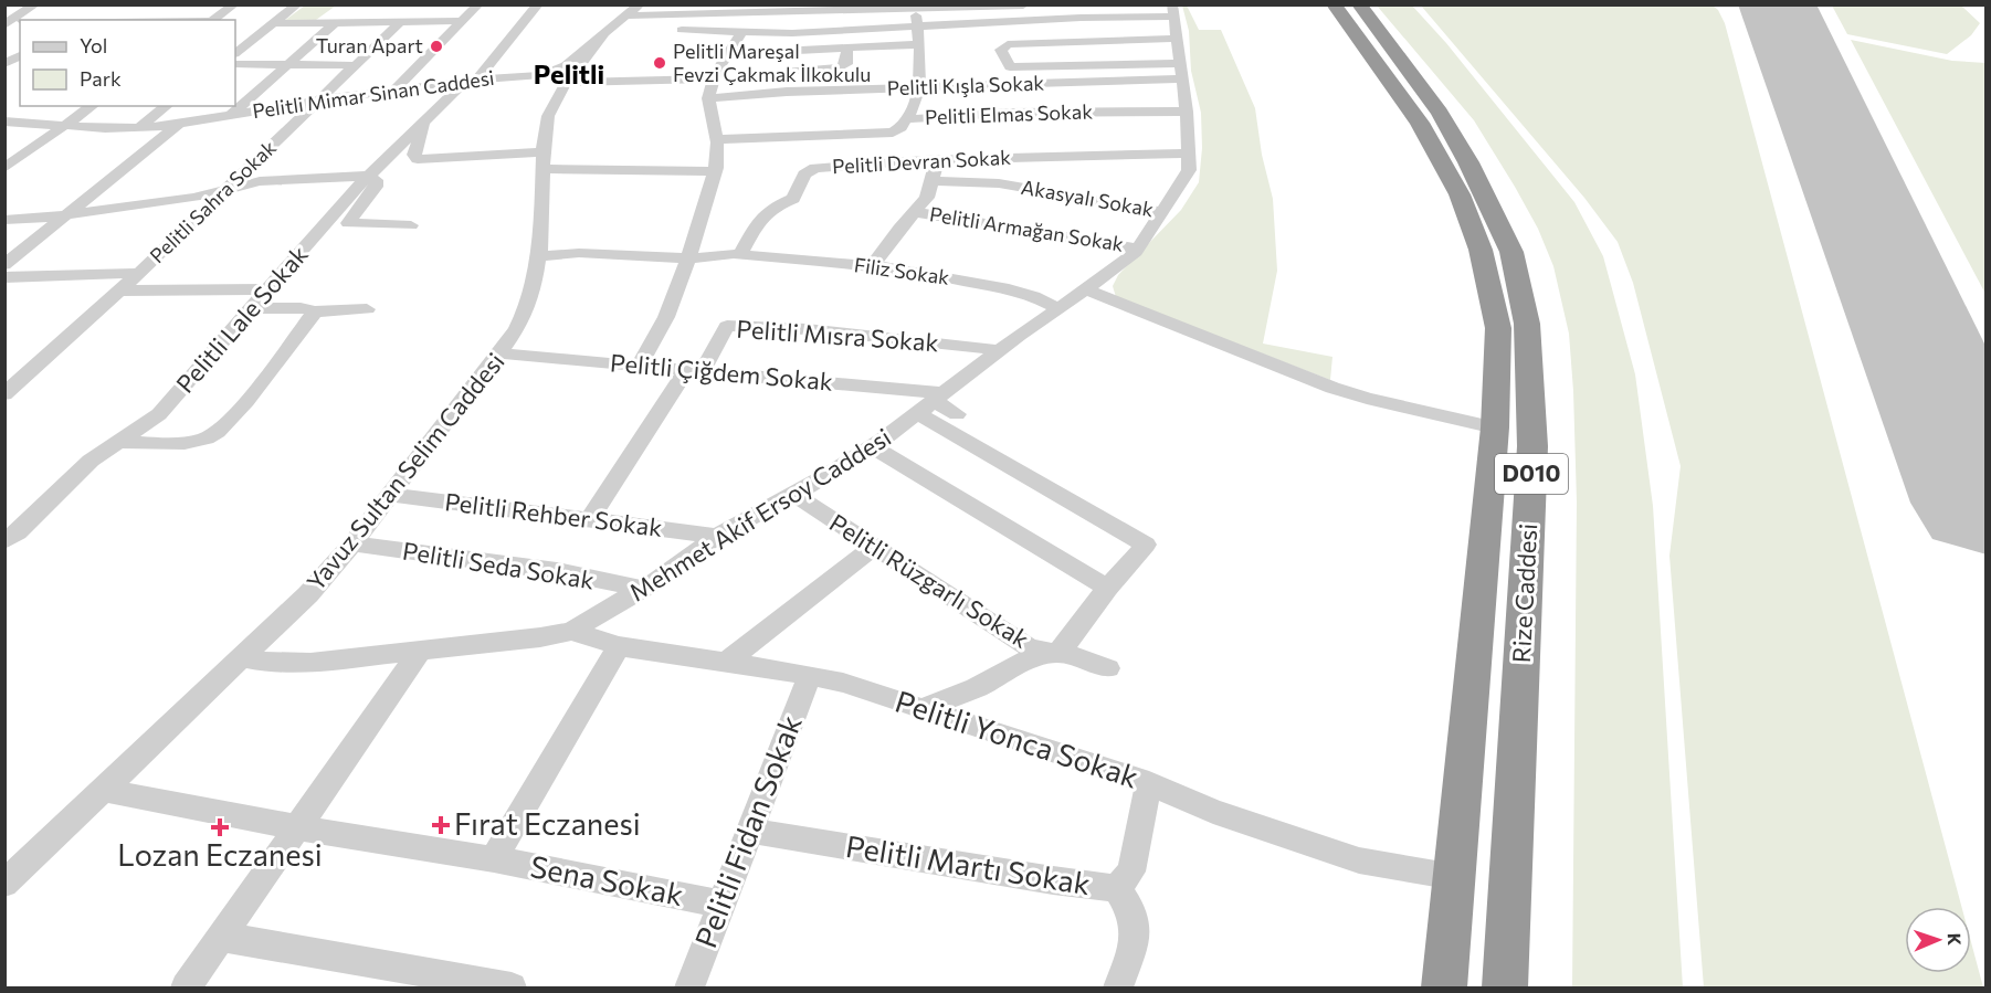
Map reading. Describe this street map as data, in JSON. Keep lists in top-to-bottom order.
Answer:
{
  "streets": {
    "highway": ["D010", "Rize Caddesi"],
    "street": [
      "Pelitli Kışla Sokak",
      "Pelitli Mimar Sinan Caddesi",
      "Pelitli Elmas Sokak",
      "Pelitli Devran Sokak",
      "Akasyalı Sokak",
      "Pelitli Sahra Sokak",
      "Pelitli Armağan Sokak",
      "Filiz Sokak",
      "Pelitli Lale Sokak",
      "Pelitli Mısra Sokak",
      "Pelitli Çiğdem Sokak",
      "Yavuz Sultan Selim Caddesi",
      "Pelitli Rehber Sokak",
      "Mehmet Akif Ersoy Caddesi",
      "Pelitli Seda Sokak",
      "Pelitli Rüzgarlı Sokak",
      "Pelitli Yonca Sokak",
      "Pelitli Fidan Sokak",
      "Pelitli Martı Sokak",
      "Sena Sokak"
    ]
  },
  "crossings": [
    ["Pelitli Kışla Sokak", "Pelitli Elmas Sokak"],
    ["Pelitli Kışla Sokak", "Mehmet Akif Ersoy Caddesi"],
    ["Pelitli Mimar Sinan Caddesi", "Pelitli Sahra Sokak"],
    ["Pelitli Mimar Sinan Caddesi", "Pelitli Lale Sokak"],
    ["Pelitli Mimar Sinan Caddesi", "Yavuz Sultan Selim Caddesi"],
    ["Pelitli Elmas Sokak", "Mehmet Akif Ersoy Caddesi"],
    ["Pelitli Devran Sokak", "Filiz Sokak"],
    ["Pelitli Devran Sokak", "Mehmet Akif Ersoy Caddesi"],
    ["Akasyalı Sokak", "Mehmet Akif Ersoy Caddesi"],
    ["Pelitli Armağan Sokak", "Mehmet Akif Ersoy Caddesi"],
    ["Filiz Sokak", "Mehmet Akif Ersoy Caddesi"],
    ["Pelitli Mısra Sokak", "Pelitli Çiğdem Sokak"],
    ["Pelitli Mısra Sokak", "Mehmet Akif Ersoy Caddesi"],
    ["Pelitli Çiğdem Sokak", "Yavuz Sultan Selim Caddesi"],
    ["Pelitli Çiğdem Sokak", "Mehmet Akif Ersoy Caddesi"],
    ["Yavuz Sultan Selim Caddesi", "Pelitli Rehber Sokak"],
    ["Yavuz Sultan Selim Caddesi", "Mehmet Akif Ersoy Caddesi"],
    ["Yavuz Sultan Selim Caddesi", "Pelitli Seda Sokak"],
    ["Yavuz Sultan Selim Caddesi", "Sena Sokak"],
    ["Pelitli Rehber Sokak", "Mehmet Akif Ersoy Caddesi"],
    ["Mehmet Akif Ersoy Caddesi", "Pelitli Seda Sokak"],
    ["Mehmet Akif Ersoy Caddesi", "Pelitli Rüzgarlı Sokak"],
    ["Mehmet Akif Ersoy Caddesi", "Pelitli Yonca Sokak"],
    ["Rize Caddesi", "Pelitli Yonca Sokak"],
    ["Pelitli Yonca Sokak", "Pelitli Fidan Sokak"],
    ["Pelitli Yonca Sokak", "Pelitli Martı Sokak"],
    ["Pelitli Fidan Sokak", "Pelitli Martı Sokak"],
    ["Pelitli Fidan Sokak", "Sena Sokak"]
  ],
  "districts": ["Pelitli"],
  "places": {
    "other": ["Turan Apart", "Pelitli Mareşal Fevzi Çakmak İlkokulu"],
    "health": ["Fırat Eczanesi", "Lozan Eczanesi"]
  },
  "legend": ["Yol", "Park"],
  "north": "right"
}
